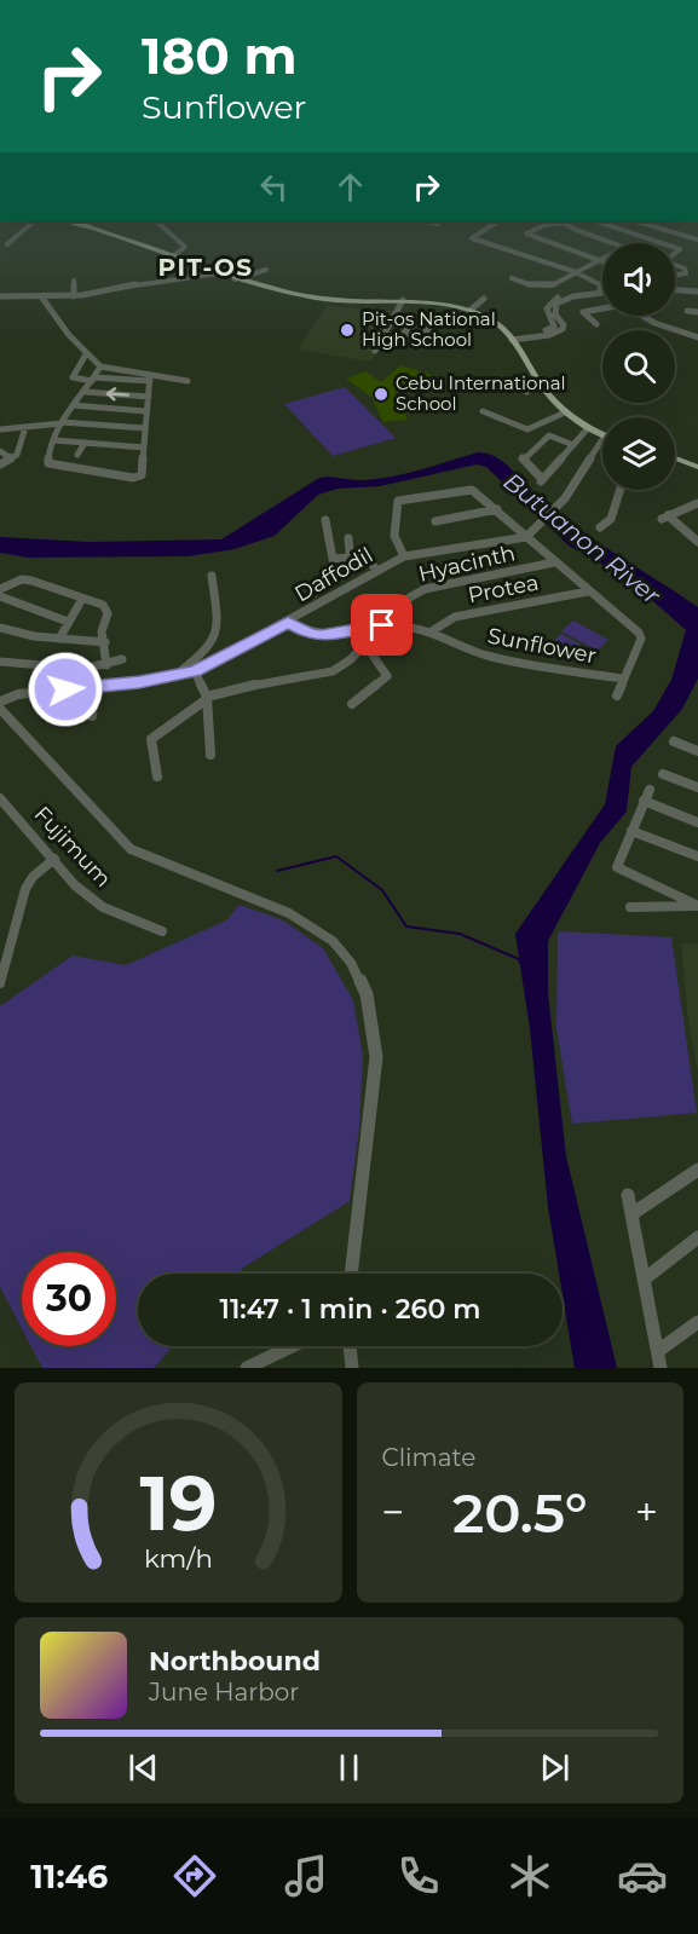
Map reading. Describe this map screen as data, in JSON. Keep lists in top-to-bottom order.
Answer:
{
  "streets": {
    "street": [
      "Hyacinth",
      "Daffodil",
      "Protea",
      "Sunflower",
      "Fujimum"
    ]
  },
  "crossings": [
    ["Hyacinth", "Sunflower"],
    ["Daffodil", "Sunflower"],
    ["Protea", "Sunflower"]
  ],
  "districts": ["PIT-OS"],
  "water": ["Butuanon River"],
  "places": ["Pit-os National High School", "Cebu International School"],
  "page": {
    "turn": ["180 m", "Sunflower"],
    "limit": "30",
    "trip": "11:47 · 1 min · 260 m",
    "tile": "Climate",
    "heat": ["−", "20.5°", "+"],
    "song": ["Northbound", "June Harbor"],
    "tabs": "11:46",
    "gauge": ["19", "km/h"]
  }
}
